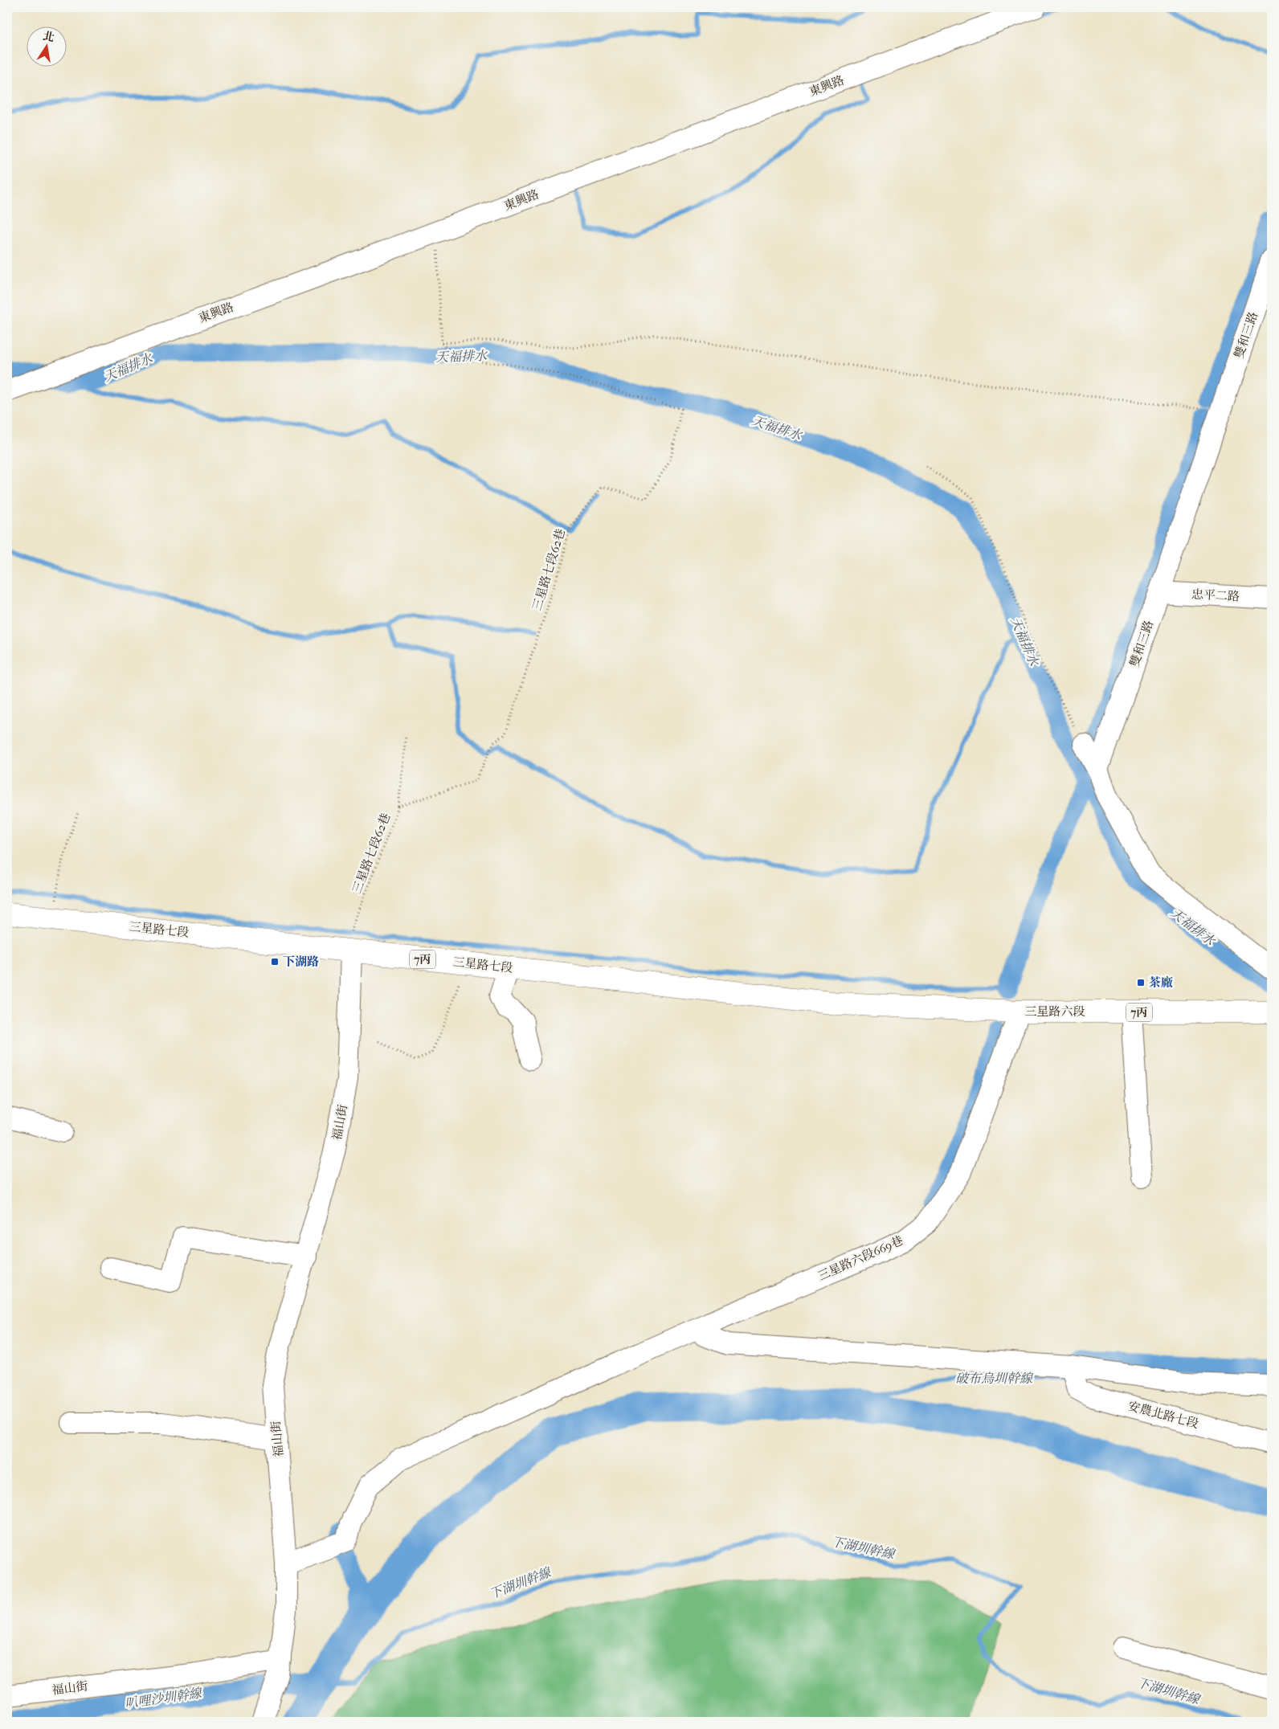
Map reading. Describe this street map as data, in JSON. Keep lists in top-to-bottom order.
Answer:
{
  "streets": {
    "main road": ["三星路七段", "7丙", "三星路六段"],
    "street": [
      "東興路",
      "雙和三路",
      "忠平二路",
      "福山街",
      "三星路六段669巷",
      "安農北路七段"
    ],
    "path": ["三星路七段62巷"]
  },
  "crossings": [
    ["雙和三路", "忠平二路"],
    ["三星路七段62巷", "三星路七段"],
    ["三星路七段62巷", "福山街"],
    ["三星路七段", "三星路六段"],
    ["三星路七段", "福山街"],
    ["三星路六段", "三星路六段669巷"],
    ["福山街", "三星路六段669巷"]
  ],
  "water": [
    "天福排水",
    "破布烏圳幹線",
    "下湖圳幹線",
    "叭哩沙圳幹線"
  ],
  "places": {
    "transit": ["下湖路", "茶廠"]
  },
  "north": "top"
}
